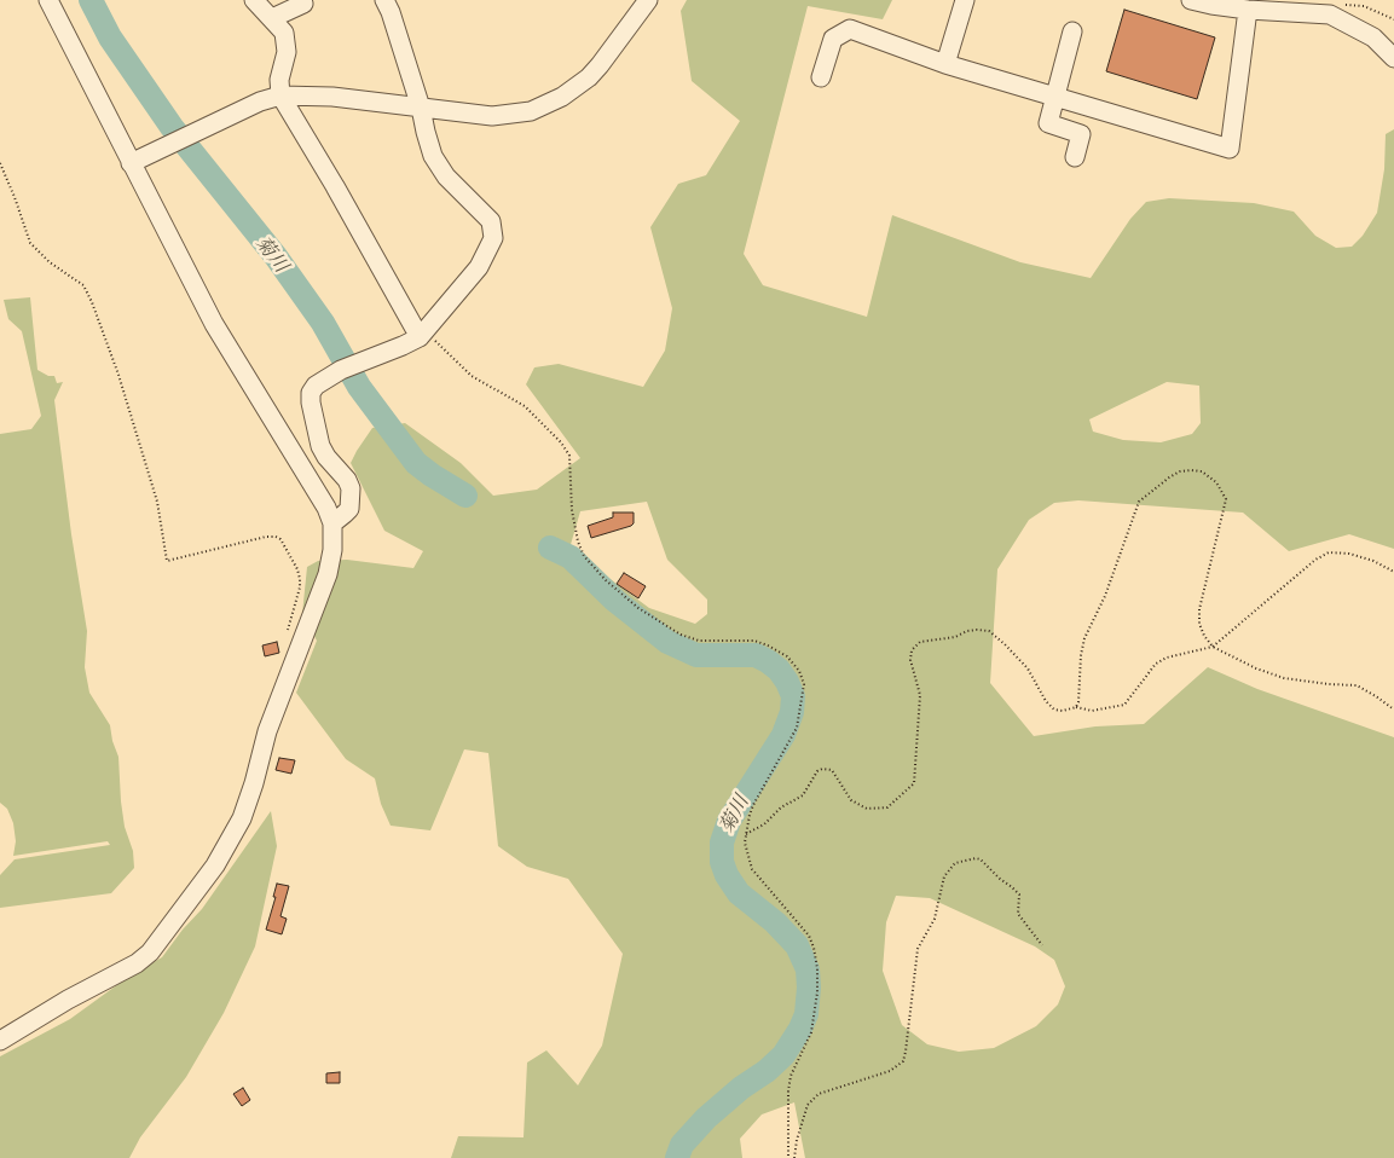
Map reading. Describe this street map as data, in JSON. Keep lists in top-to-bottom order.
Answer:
{
  "water": ["菊川"]
}
